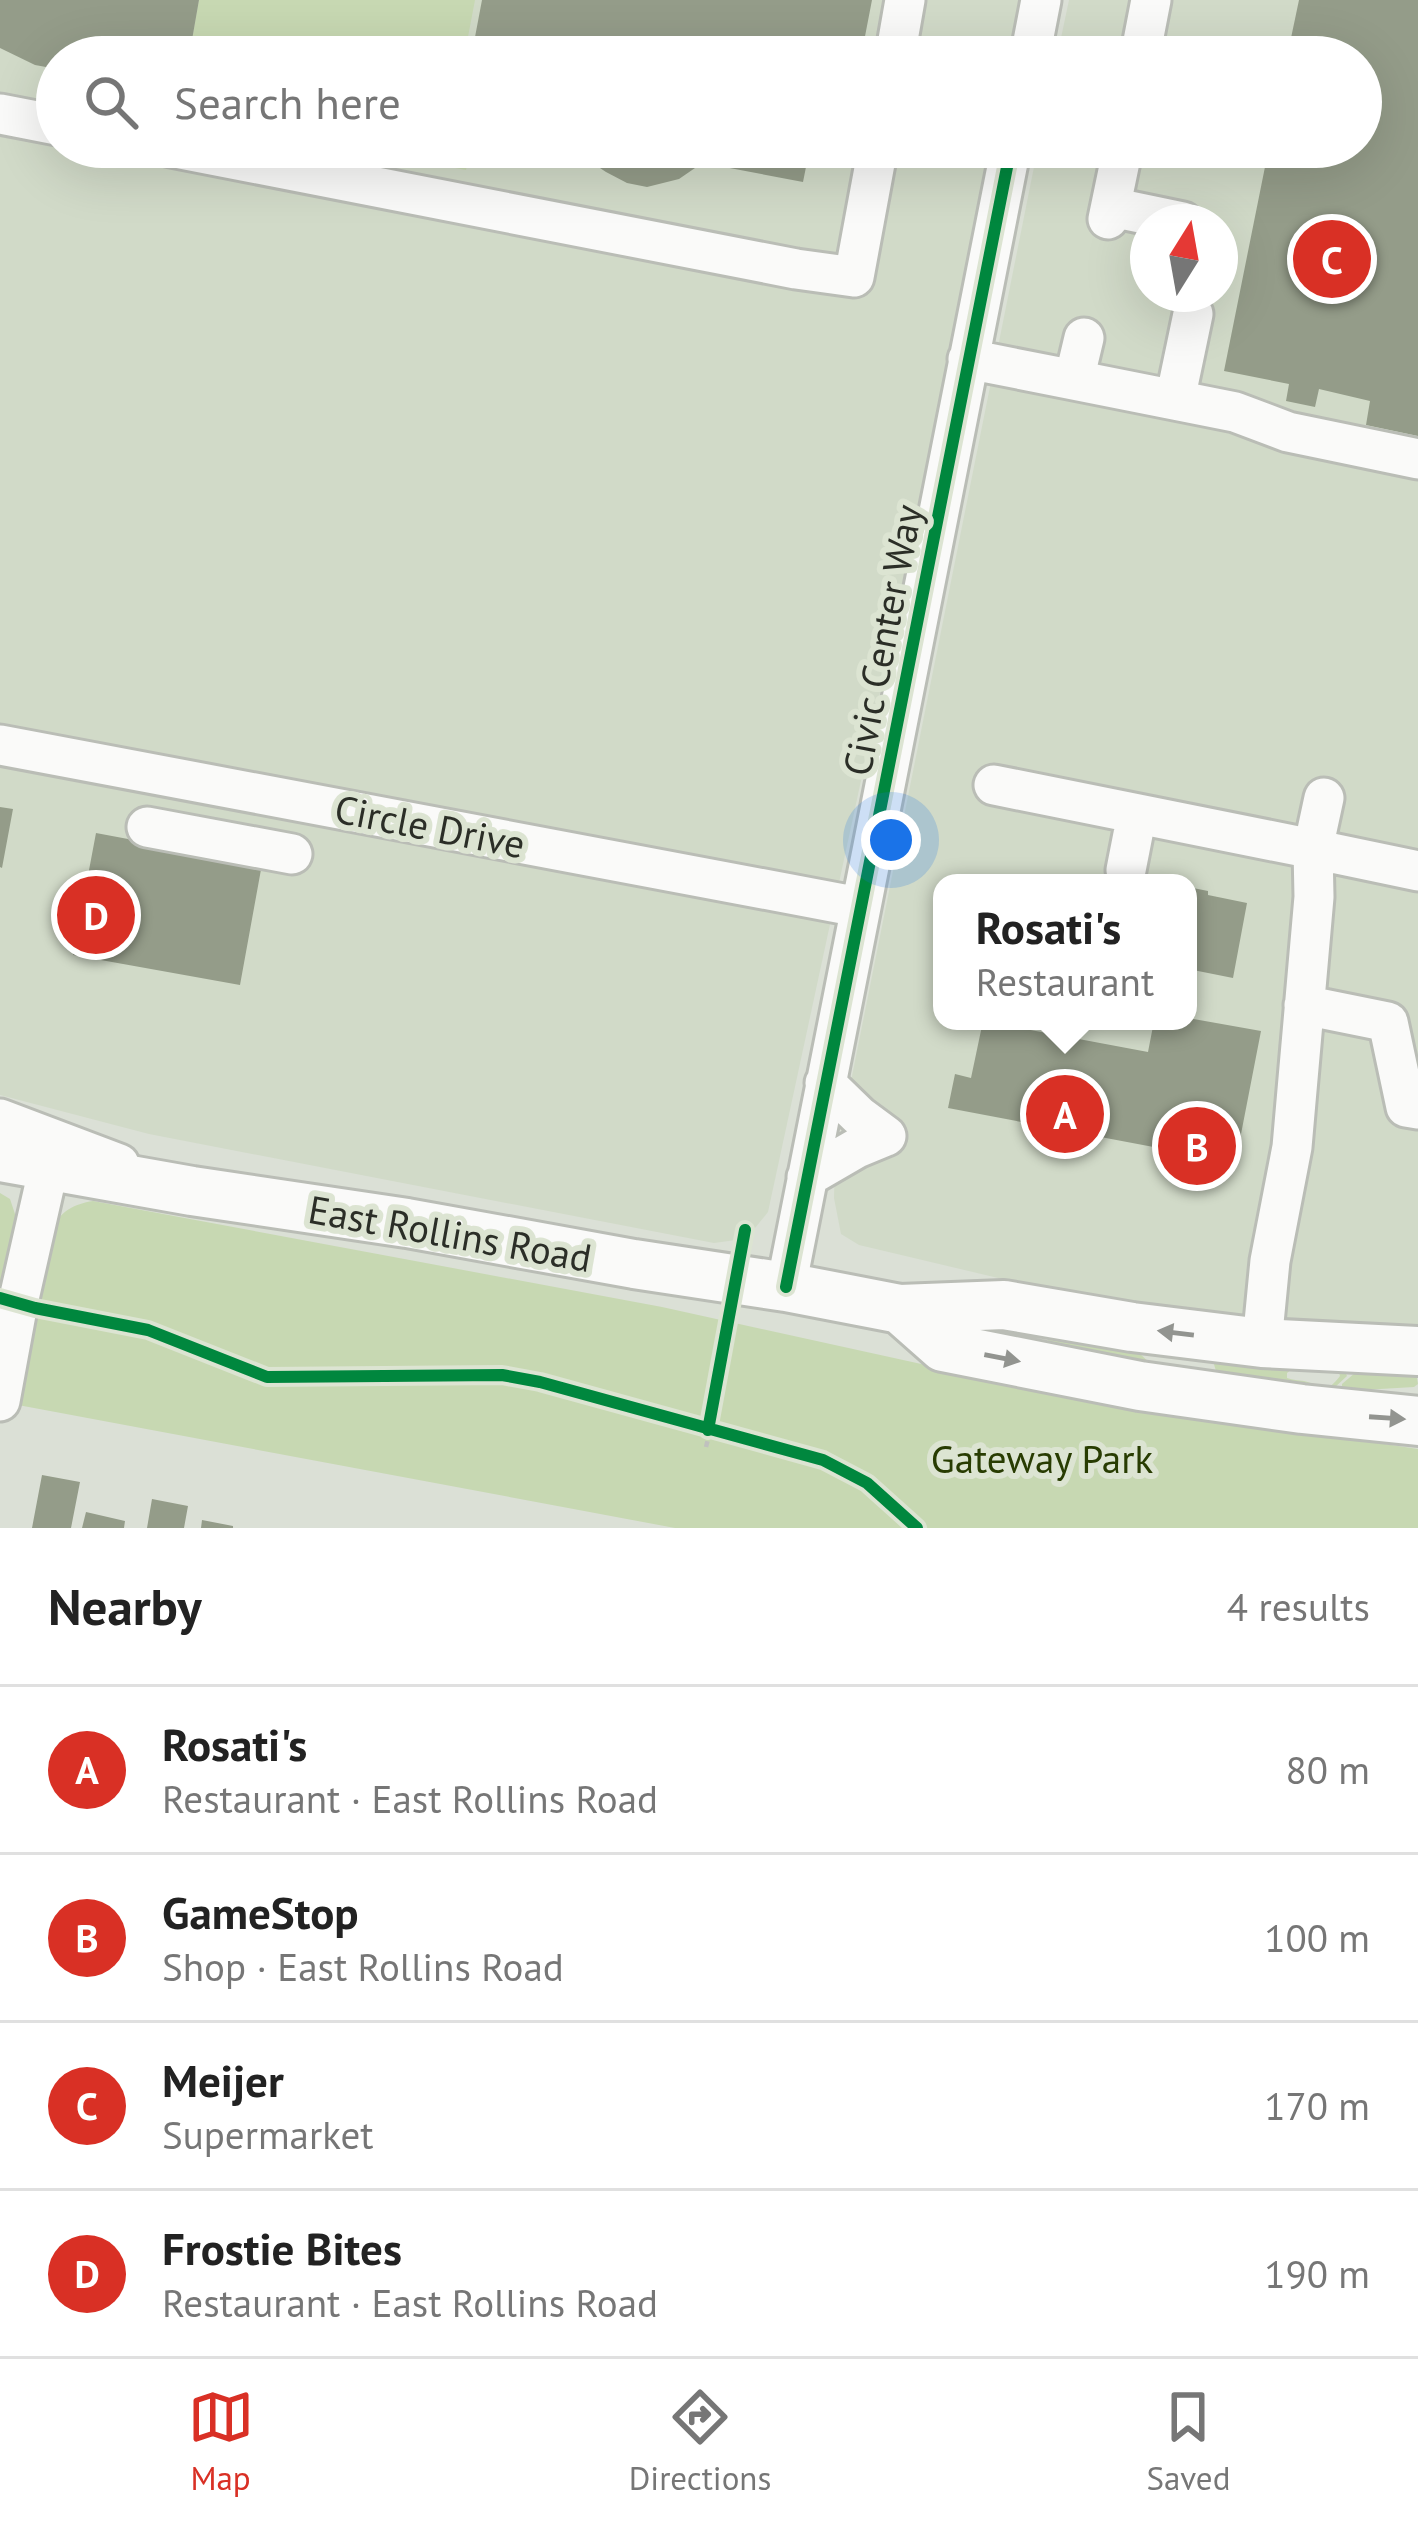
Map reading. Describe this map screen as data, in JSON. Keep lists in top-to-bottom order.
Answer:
{
  "streets": {
    "main road": ["East Rollins Road"],
    "street": ["Civic Center Way", "Circle Drive"]
  },
  "crossings": [
    ["Civic Center Way", "Circle Drive"],
    ["Civic Center Way", "East Rollins Road"]
  ],
  "parks": ["Gateway Park"],
  "north": "top",
  "page": {
    "search": "Search here",
    "pins": [
      "C",
      "D",
      "A",
      "B"
    ],
    "popup": ["Rosati's", "Restaurant"],
    "heading": ["Nearby", "4 results"],
    "list": [
      {
        "mark": "A",
        "name": "Rosati's",
        "note": "Restaurant · East Rollins Road",
        "value": "80 m"
      },
      {
        "mark": "B",
        "name": "GameStop",
        "note": "Shop · East Rollins Road",
        "value": "100 m"
      },
      {
        "mark": "C",
        "name": "Meijer",
        "note": "Supermarket",
        "value": "170 m"
      },
      {
        "mark": "D",
        "name": "Frostie Bites",
        "note": "Restaurant · East Rollins Road",
        "value": "190 m"
      }
    ],
    "nav": ["Map", "Directions", "Saved"]
  }
}
